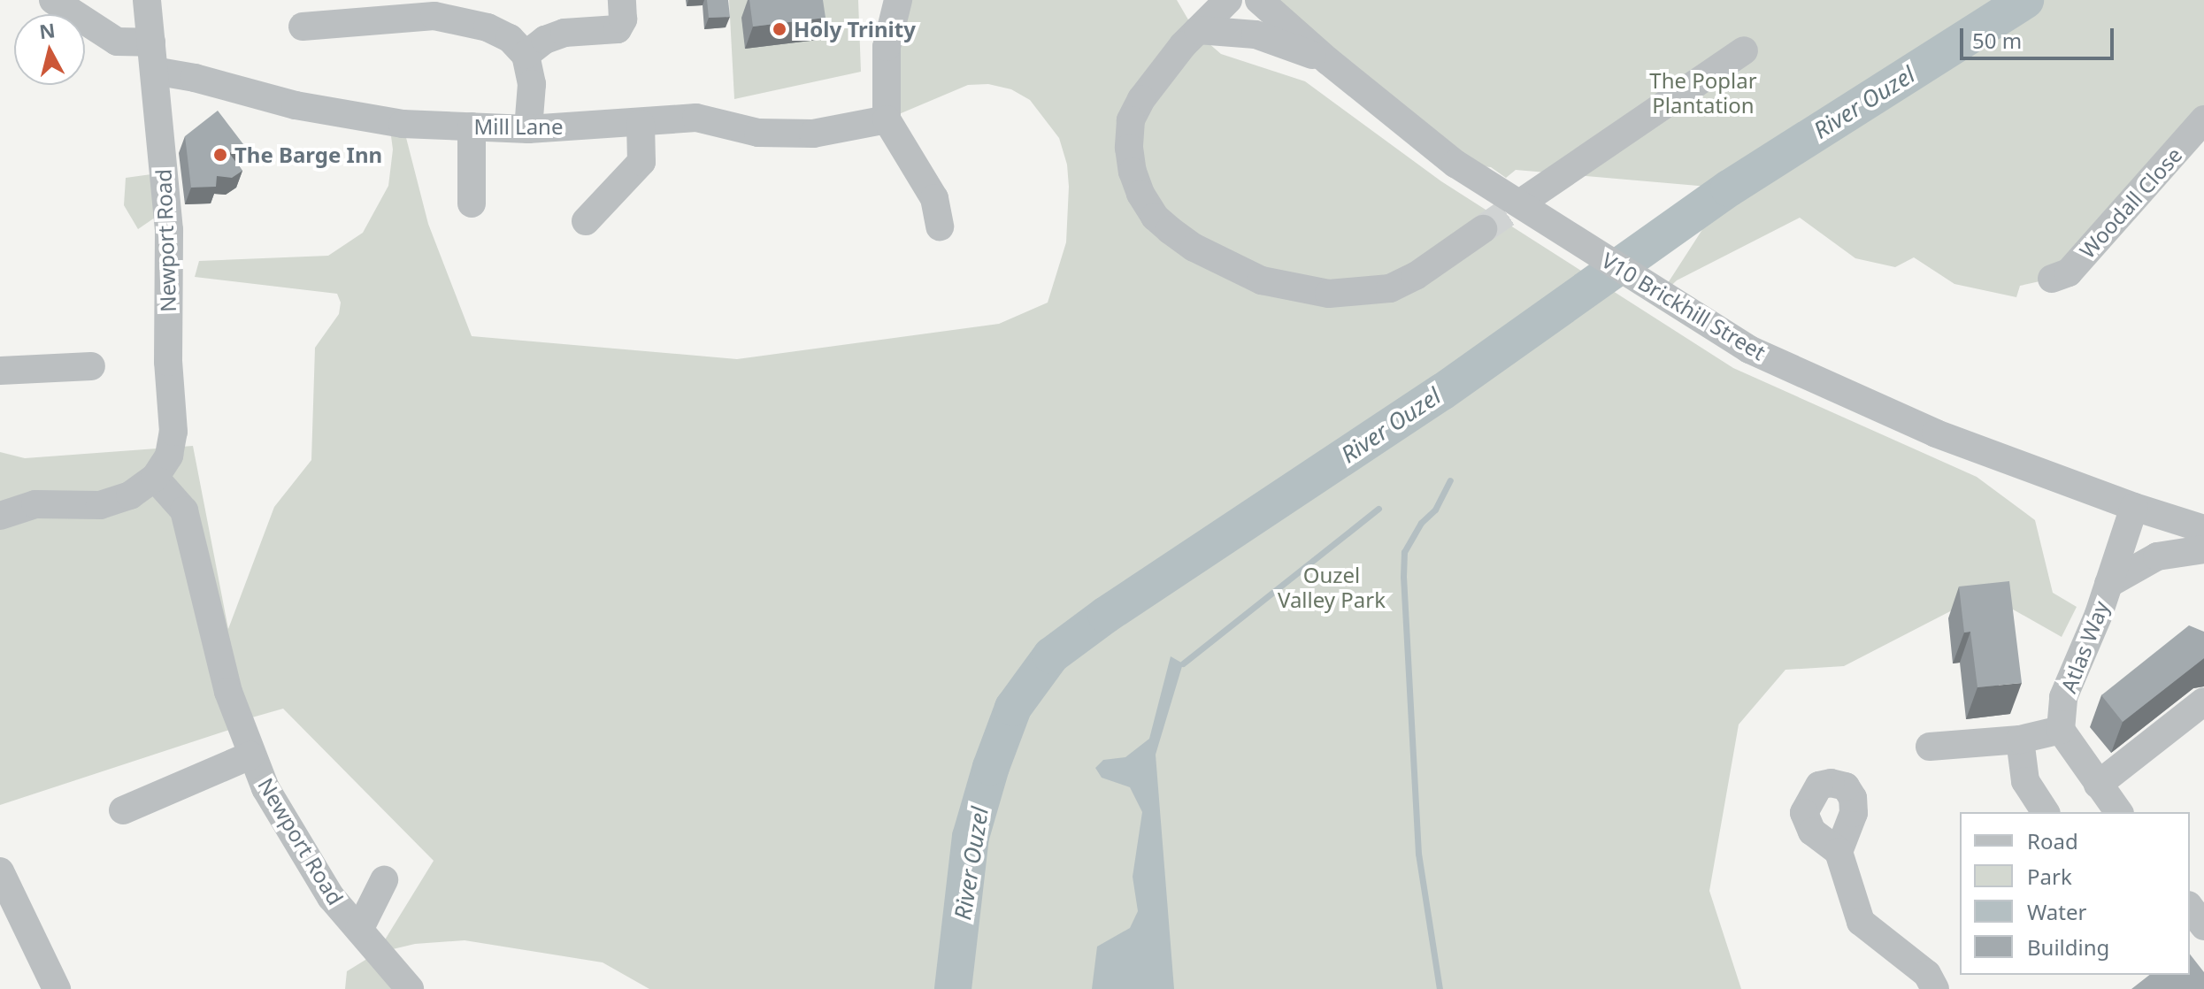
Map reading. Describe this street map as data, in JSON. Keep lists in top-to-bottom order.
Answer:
{
  "streets": {
    "street": [
      "Mill Lane",
      "Woodall Close",
      "Newport Road",
      "V10 Brickhill Street",
      "Atlas Way"
    ]
  },
  "crossings": [
    ["Mill Lane", "Newport Road"],
    ["V10 Brickhill Street", "Atlas Way"]
  ],
  "water": ["River Ouzel"],
  "parks": ["The Poplar Plantation", "Ouzel Valley Park"],
  "places": ["Holy Trinity", "The Barge Inn"],
  "legend": [
    "Road",
    "Park",
    "Water",
    "Building"
  ],
  "scale_bar": "50 m",
  "north": "top"
}
